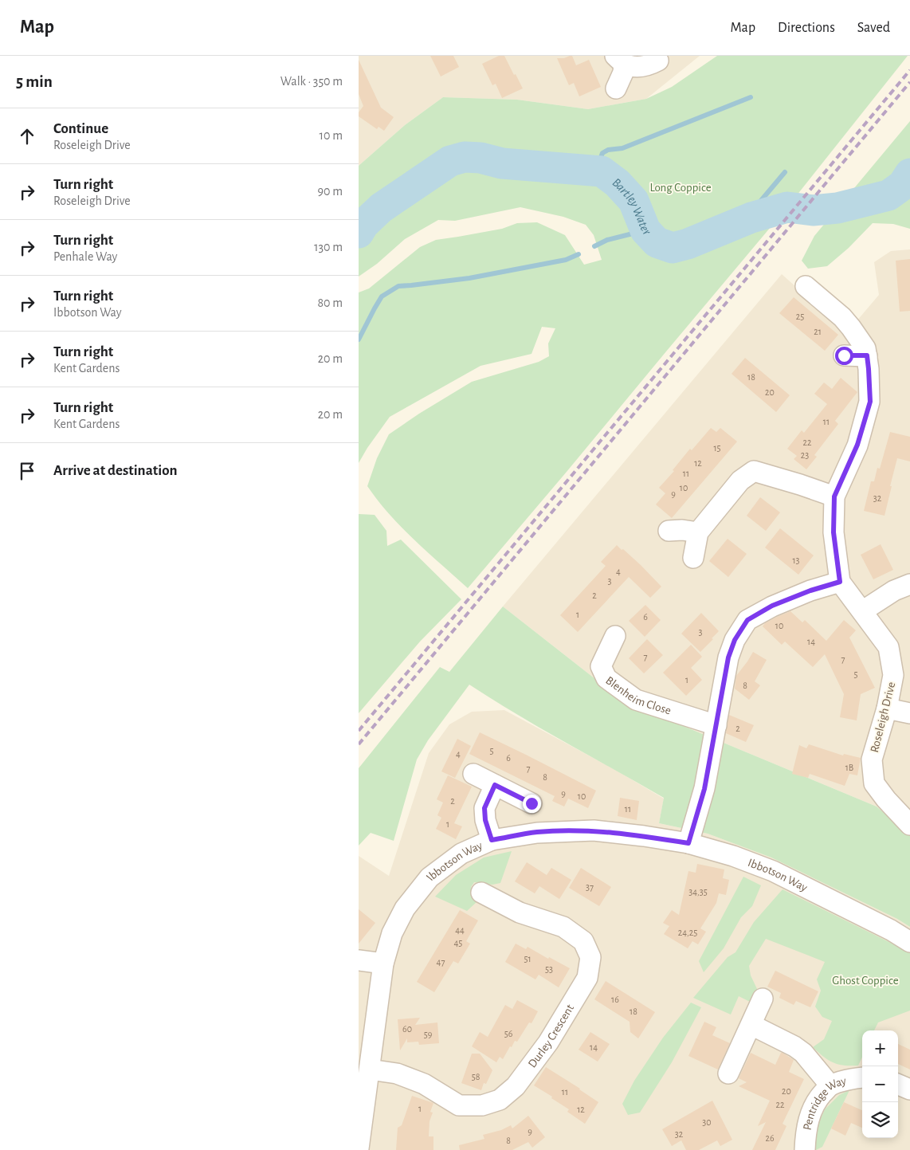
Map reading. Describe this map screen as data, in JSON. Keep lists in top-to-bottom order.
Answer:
{
  "streets": {
    "street": [
      "Blenheim Close",
      "Roseleigh Drive",
      "Ibbotson Way",
      "Durley Crescent",
      "Pentridge Way"
    ]
  },
  "crossings": [
    ["Ibbotson Way", "Durley Crescent"]
  ],
  "water": ["Bartley Water"],
  "parks": ["Long Coppice", "Ghost Coppice"],
  "house_numbers": [
    "25",
    "21",
    "18",
    "20",
    "11",
    "22",
    "15",
    "23",
    "12",
    "11",
    "10",
    "9",
    "32",
    "13",
    "4",
    "3",
    "2",
    "1",
    "6",
    "10",
    "3",
    "14",
    "7",
    "7",
    "5",
    "1",
    "8",
    "2",
    "5",
    "4",
    "6",
    "1B",
    "7",
    "8",
    "9",
    "10",
    "2",
    "11",
    "1",
    "37",
    "34,35",
    "44",
    "24,25",
    "45",
    "51",
    "47",
    "53",
    "16",
    "18",
    "60",
    "56",
    "59",
    "14",
    "58",
    "20",
    "11",
    "22",
    "1",
    "12",
    "30",
    "9",
    "32",
    "26",
    "8"
  ],
  "page": {
    "header": "Map",
    "nav": ["Map", "Directions", "Saved"],
    "heading": ["5 min", "Walk · 350 m"],
    "list": [
      ["Continue", "Roseleigh Drive", "10 m"],
      ["Turn right", "Roseleigh Drive", "90 m"],
      ["Turn right", "Penhale Way", "130 m"],
      ["Turn right", "Ibbotson Way", "80 m"],
      ["Turn right", "Kent Gardens", "20 m"],
      ["Turn right", "Kent Gardens", "20 m"],
      "Arrive at destination"
    ],
    "map_buttons": ["+", "−"]
  }
}
